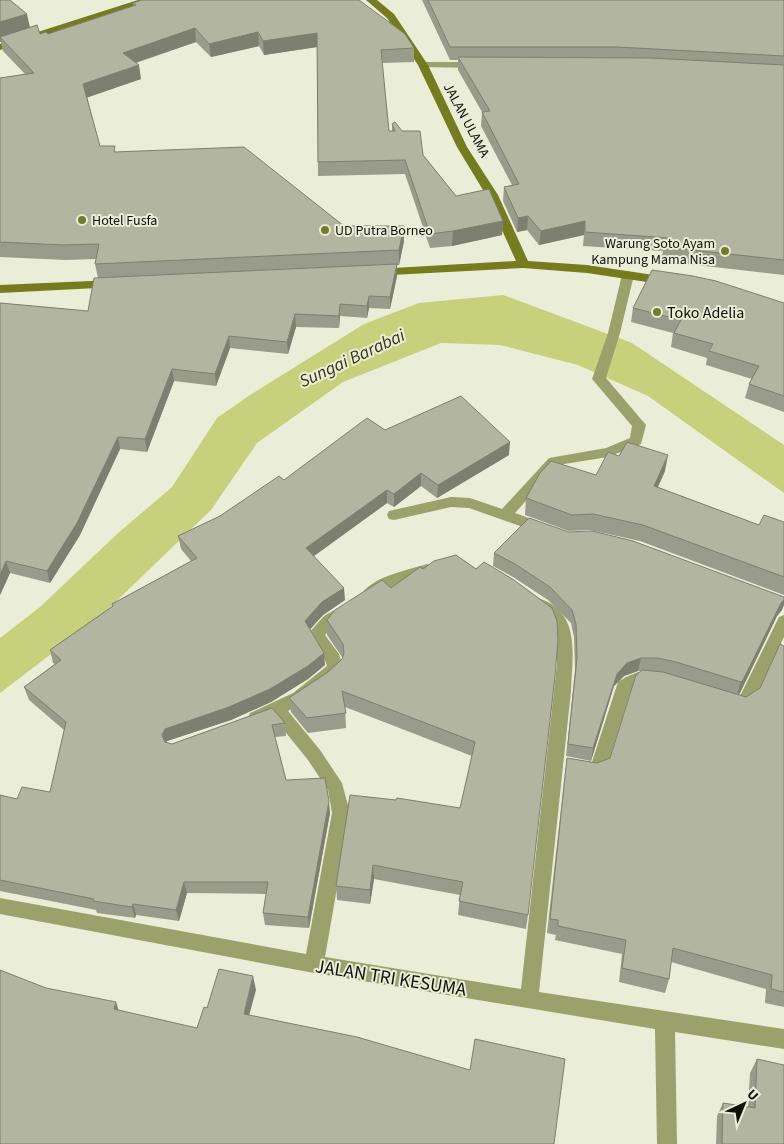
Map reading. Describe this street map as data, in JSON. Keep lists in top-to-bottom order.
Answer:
{
  "streets": {
    "street": ["JALAN ULAMA", "JALAN TRI KESUMA"]
  },
  "water": ["Sungai Barabai"],
  "places": [
    "Hotel Fusfa",
    "UD Putra Borneo",
    "Warung Soto Ayam Kampung Mama Nisa",
    "Toko Adelia"
  ],
  "north": "top right"
}
